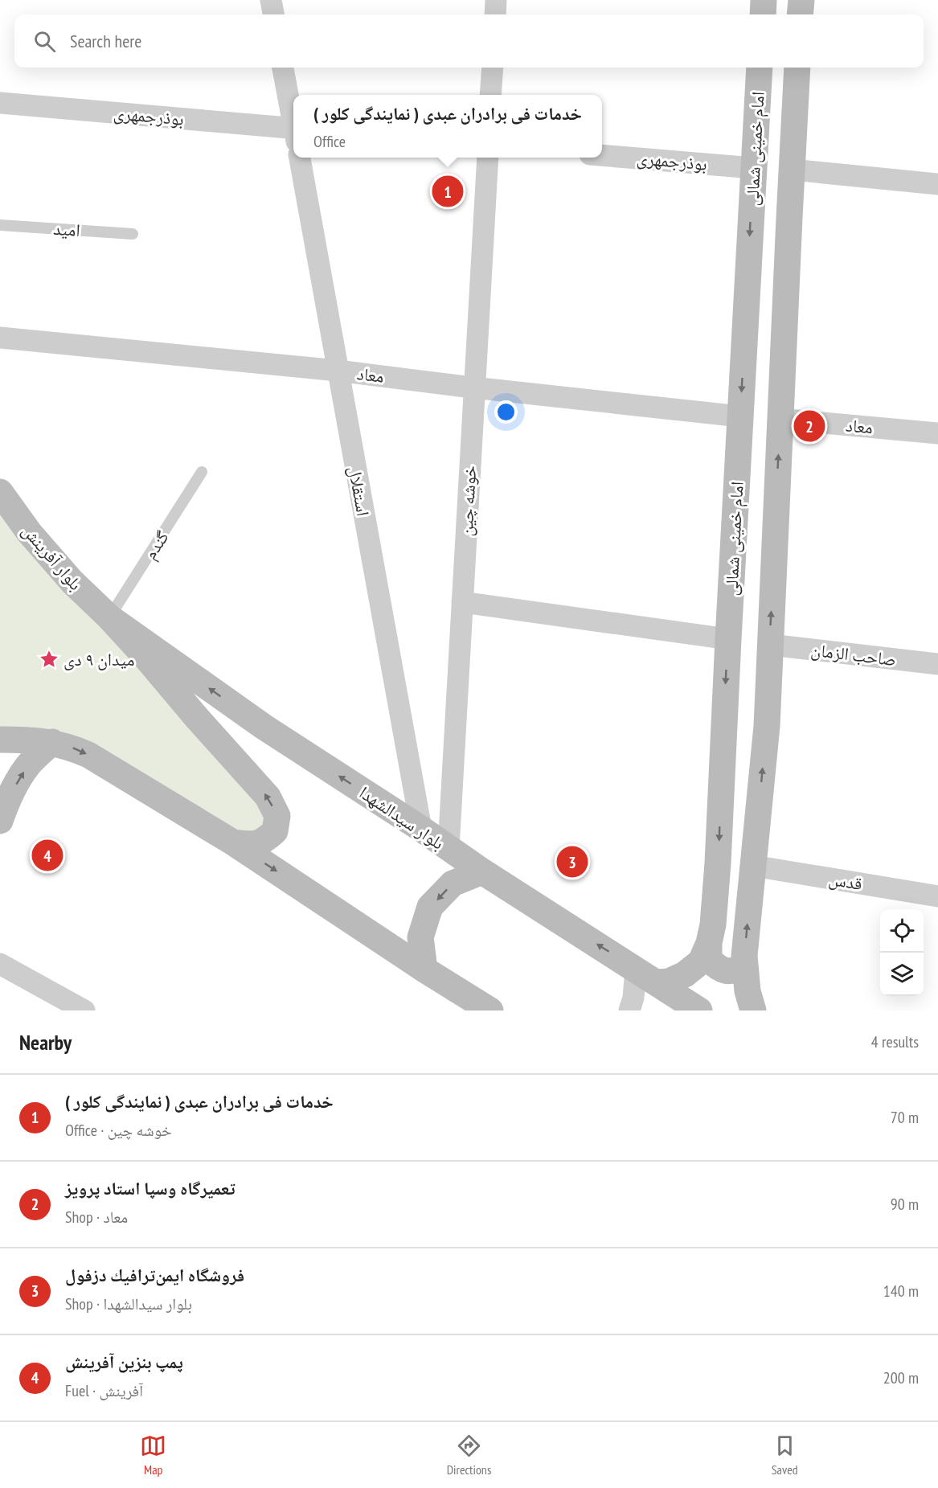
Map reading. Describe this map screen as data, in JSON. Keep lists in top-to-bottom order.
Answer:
{
  "streets": {
    "main road": ["امام خمینی شمالی", "بلوار آفرینش", "بلوار سیدالشهدا"],
    "street": [
      "بوذرجمهری",
      "معاد",
      "استقلال",
      "خوشه چین",
      "صاحب الزمان",
      "قدس"
    ],
    "lane": ["امید", "گندم"]
  },
  "crossings": [
    ["بوذرجمهری", "امام خمینی شمالی"],
    ["امام خمینی شمالی", "معاد"],
    ["امام خمینی شمالی", "بلوار سیدالشهدا"],
    ["معاد", "استقلال"],
    ["معاد", "خوشه چین"],
    ["استقلال", "بلوار سیدالشهدا"],
    ["خوشه چین", "بلوار سیدالشهدا"],
    ["گندم", "بلوار آفرینش"],
    ["گندم", "بلوار سیدالشهدا"],
    ["بلوار آفرینش", "بلوار سیدالشهدا"]
  ],
  "places": {
    "place": ["میدان ۹ دی"]
  },
  "page": {
    "search": "Search here",
    "popup": ["خدمات فی برادران عبدی ( نمایندگی کلور )", "Office"],
    "pins": [
      "1",
      "2",
      "4",
      "3"
    ],
    "heading": ["Nearby", "4 results"],
    "list": [
      {
        "mark": "1",
        "name": "خدمات فی برادران عبدی ( نمایندگی کلور )",
        "note": "Office · خوشه چین",
        "value": "70 m"
      },
      {
        "mark": "2",
        "name": "تعمیرگاه وسپا استاد پرویز",
        "note": "Shop · معاد",
        "value": "90 m"
      },
      {
        "mark": "3",
        "name": "فروشگاه ايمن‌ترافيك دزفول",
        "note": "Shop · بلوار سیدالشهدا",
        "value": "140 m"
      },
      {
        "mark": "4",
        "name": "پمپ بنزین آفرینش",
        "note": "Fuel · آفرینش",
        "value": "200 m"
      }
    ],
    "nav": ["Map", "Directions", "Saved"]
  }
}
